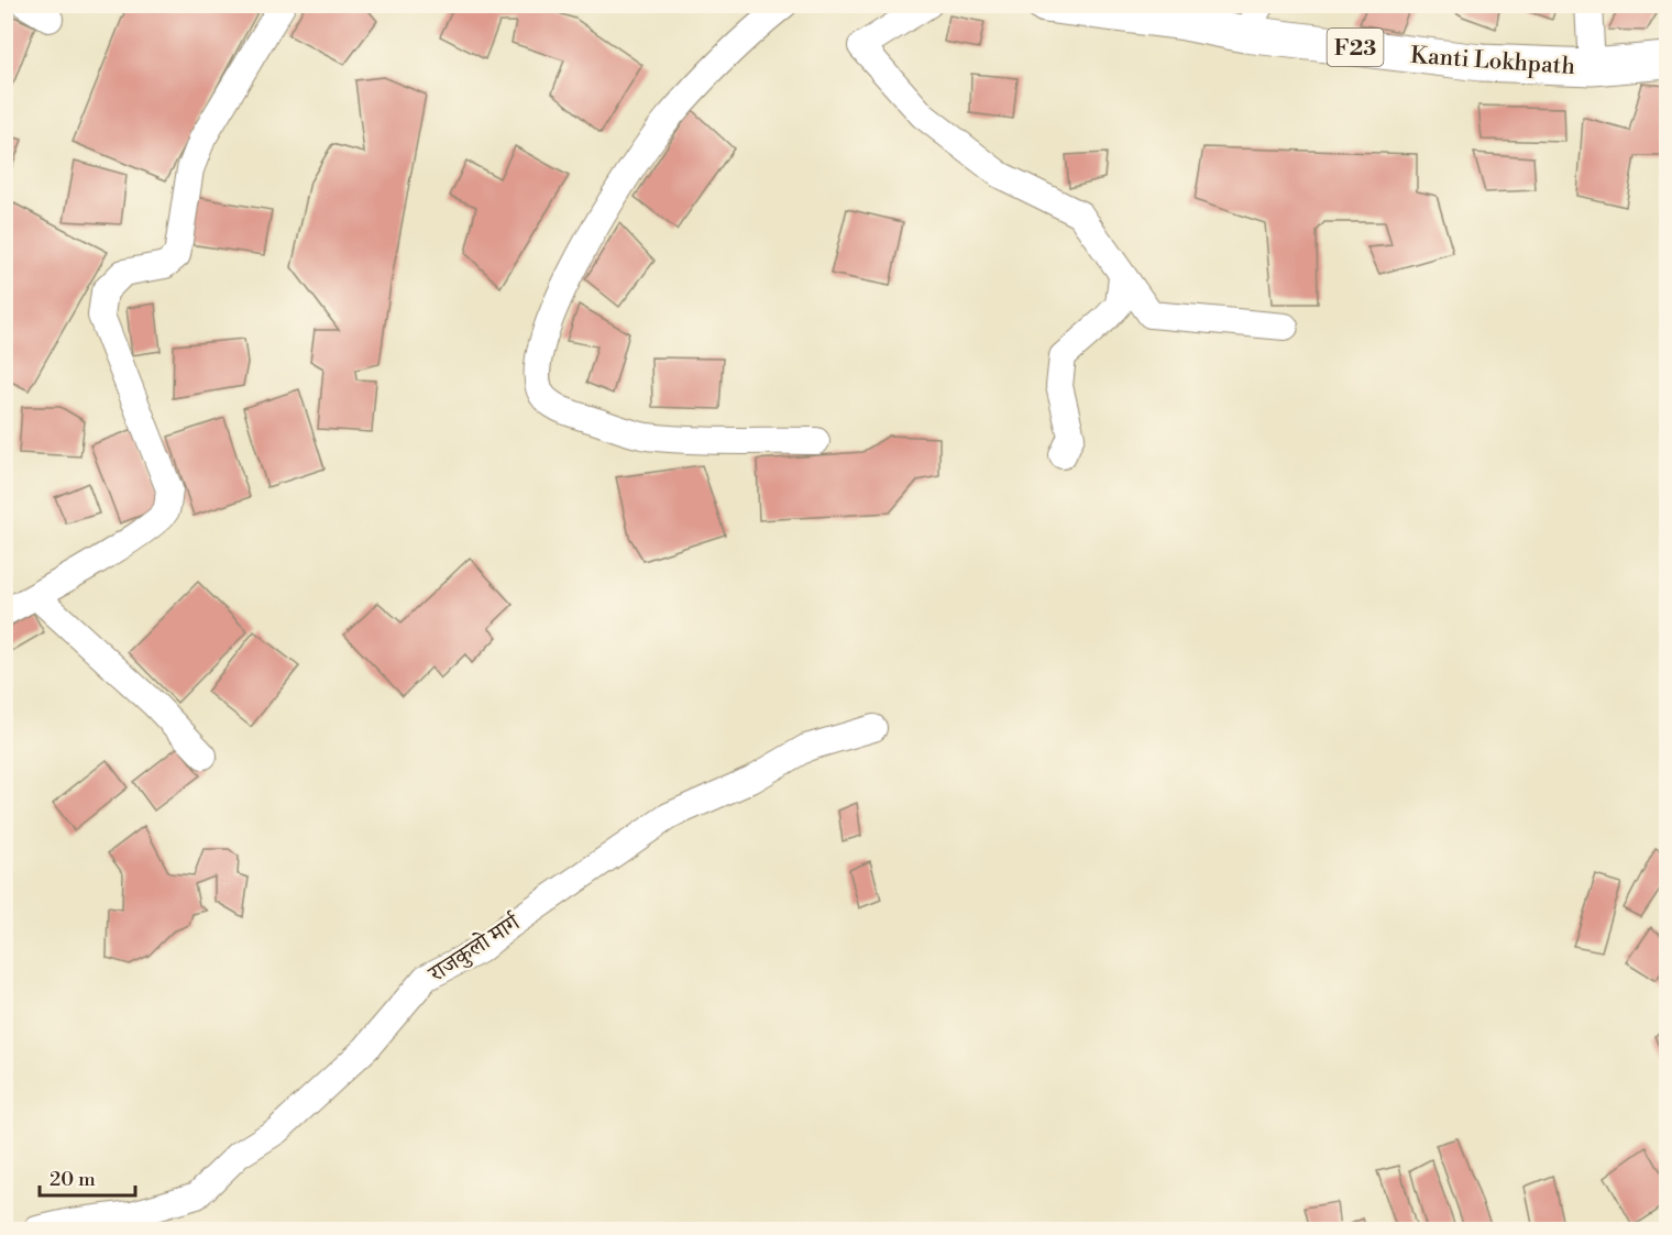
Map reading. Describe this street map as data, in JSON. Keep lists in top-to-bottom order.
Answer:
{
  "streets": {
    "main road": ["F23", "Kanti Lokhpath"],
    "street": ["राजकुलो मार्ग"]
  },
  "scale_bar": "20 m"
}
